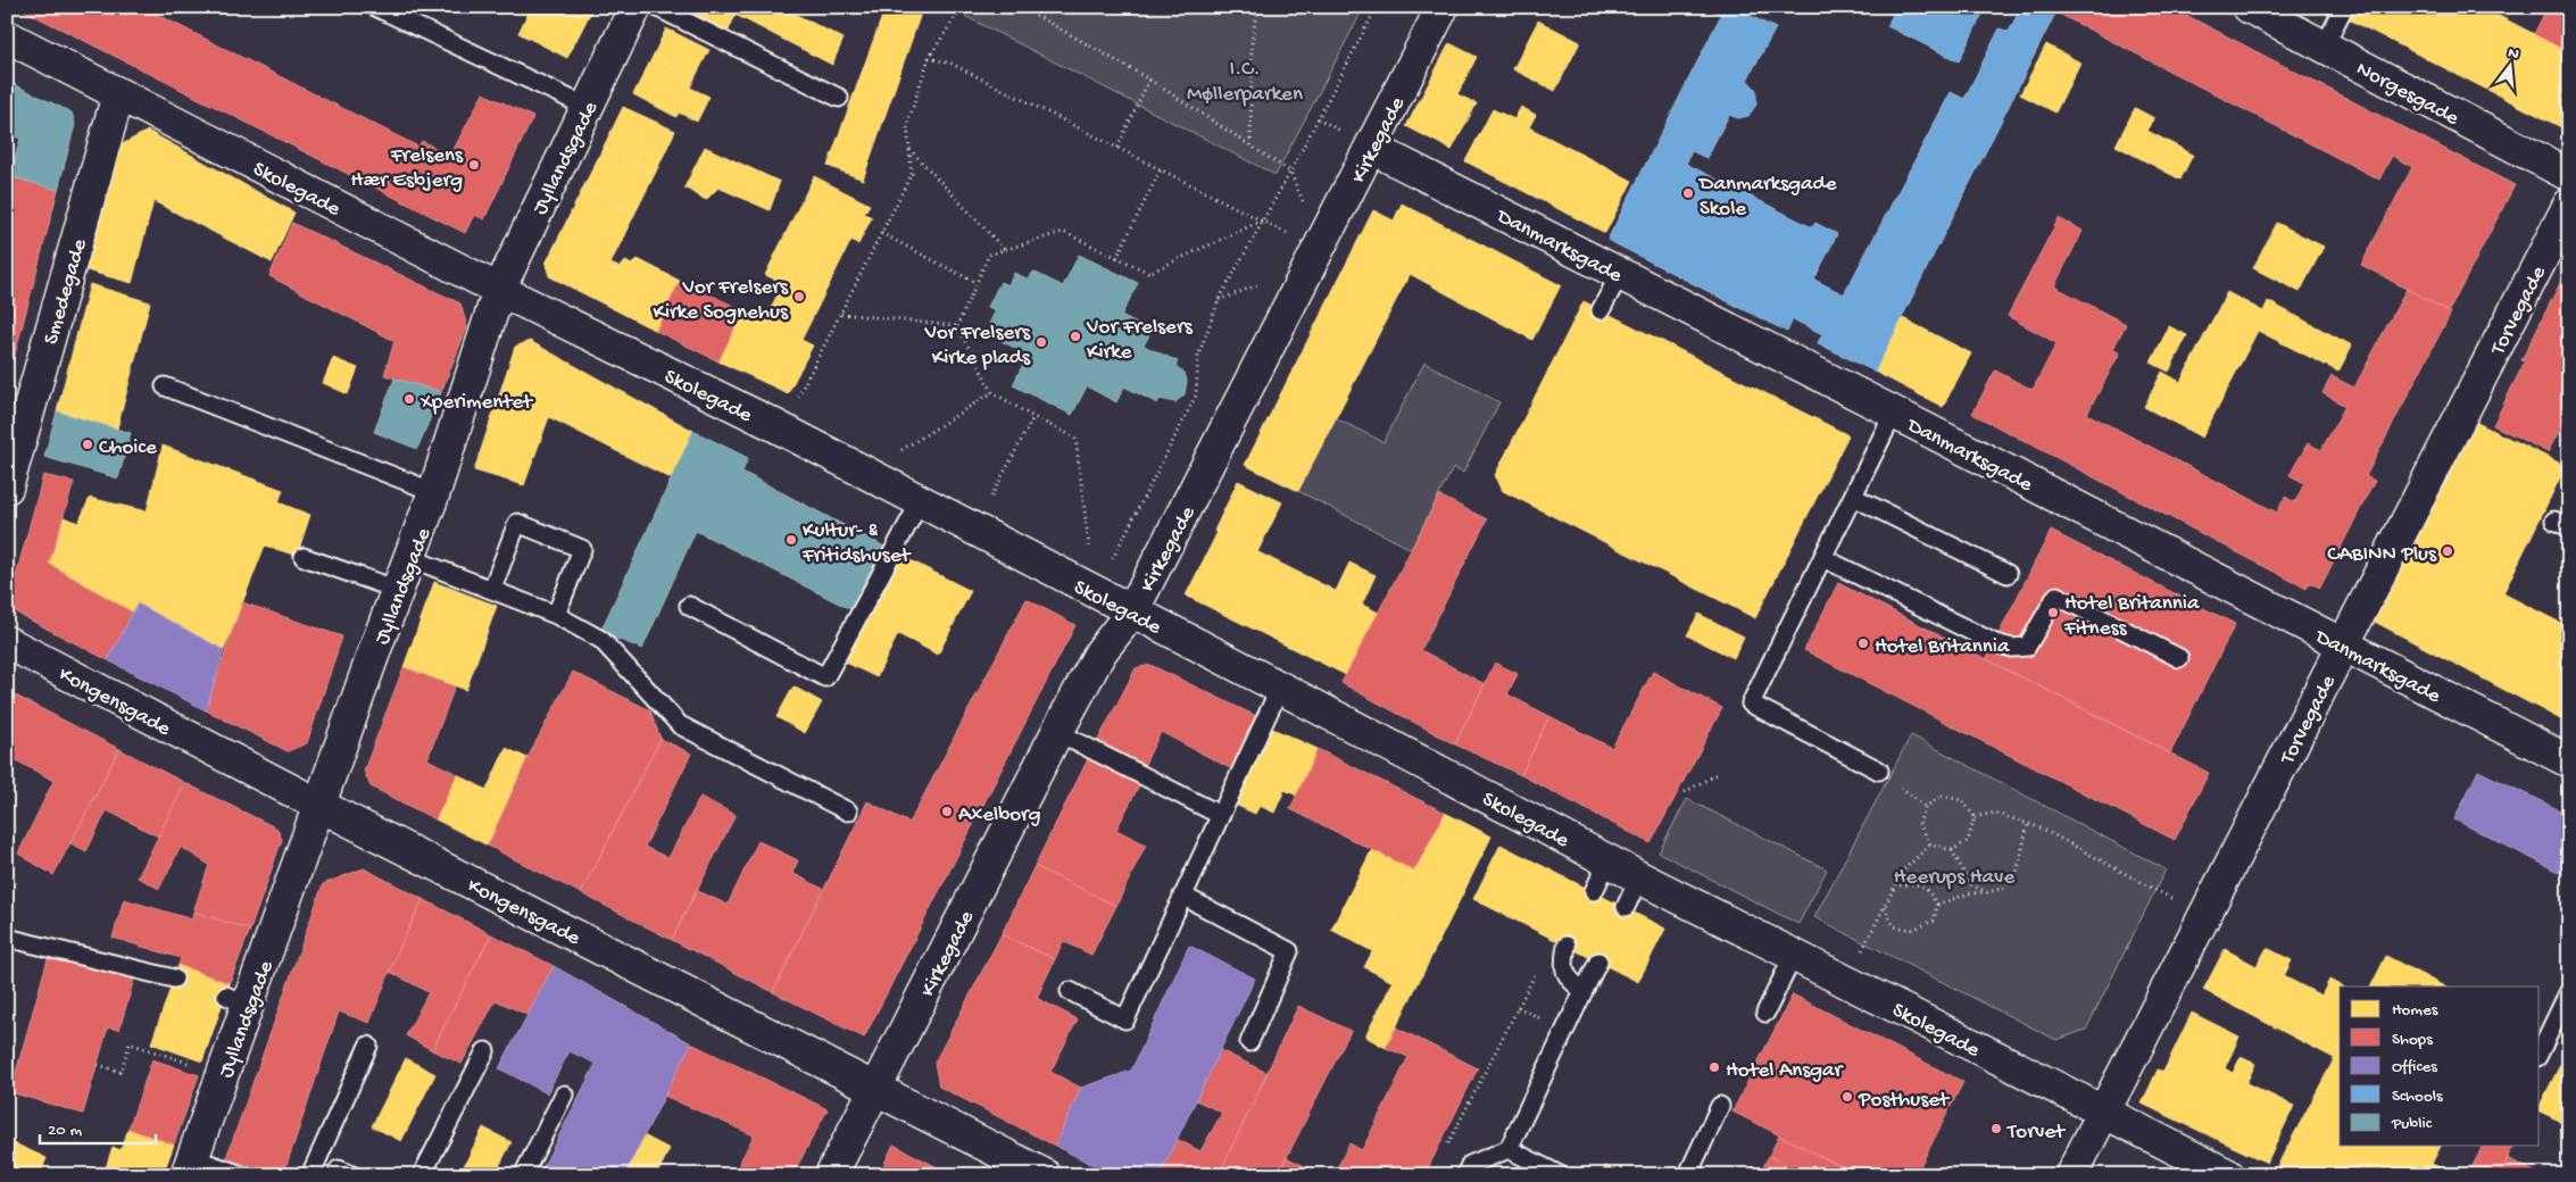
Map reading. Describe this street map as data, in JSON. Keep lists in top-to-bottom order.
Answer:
{
  "streets": {
    "street": [
      "Norgesgade",
      "Kirkegade",
      "Jyllandsgade",
      "Skolegade",
      "Danmarksgade",
      "Smedegade",
      "Torvegade",
      "Kongensgade"
    ]
  },
  "crossings": [
    ["Kirkegade", "Skolegade"],
    ["Kirkegade", "Danmarksgade"],
    ["Kirkegade", "Kongensgade"],
    ["Jyllandsgade", "Skolegade"],
    ["Jyllandsgade", "Kongensgade"],
    ["Skolegade", "Smedegade"],
    ["Skolegade", "Torvegade"],
    ["Danmarksgade", "Torvegade"]
  ],
  "parks": ["I.C. Møllerparken", "Heerups Have"],
  "places": [
    "Frelsens Hær Esbjerg",
    "Danmarksgade Skole",
    "Vor Frelsers Kirke Sognehus",
    "Vor Frelsers Kirke",
    "Vor Frelsers Kirke plads",
    "Xperimentet",
    "Choice",
    "Kultur- & Fritidshuset",
    "CABINN Plus",
    "Hotel Britannia Fitness",
    "Hotel Britannia",
    "Axelborg",
    "Hotel Ansgar",
    "Posthuset",
    "Torvet"
  ],
  "legend": [
    "Homes",
    "Shops",
    "Offices",
    "Schools",
    "Public"
  ],
  "scale_bar": "20 m",
  "north": "top"
}
